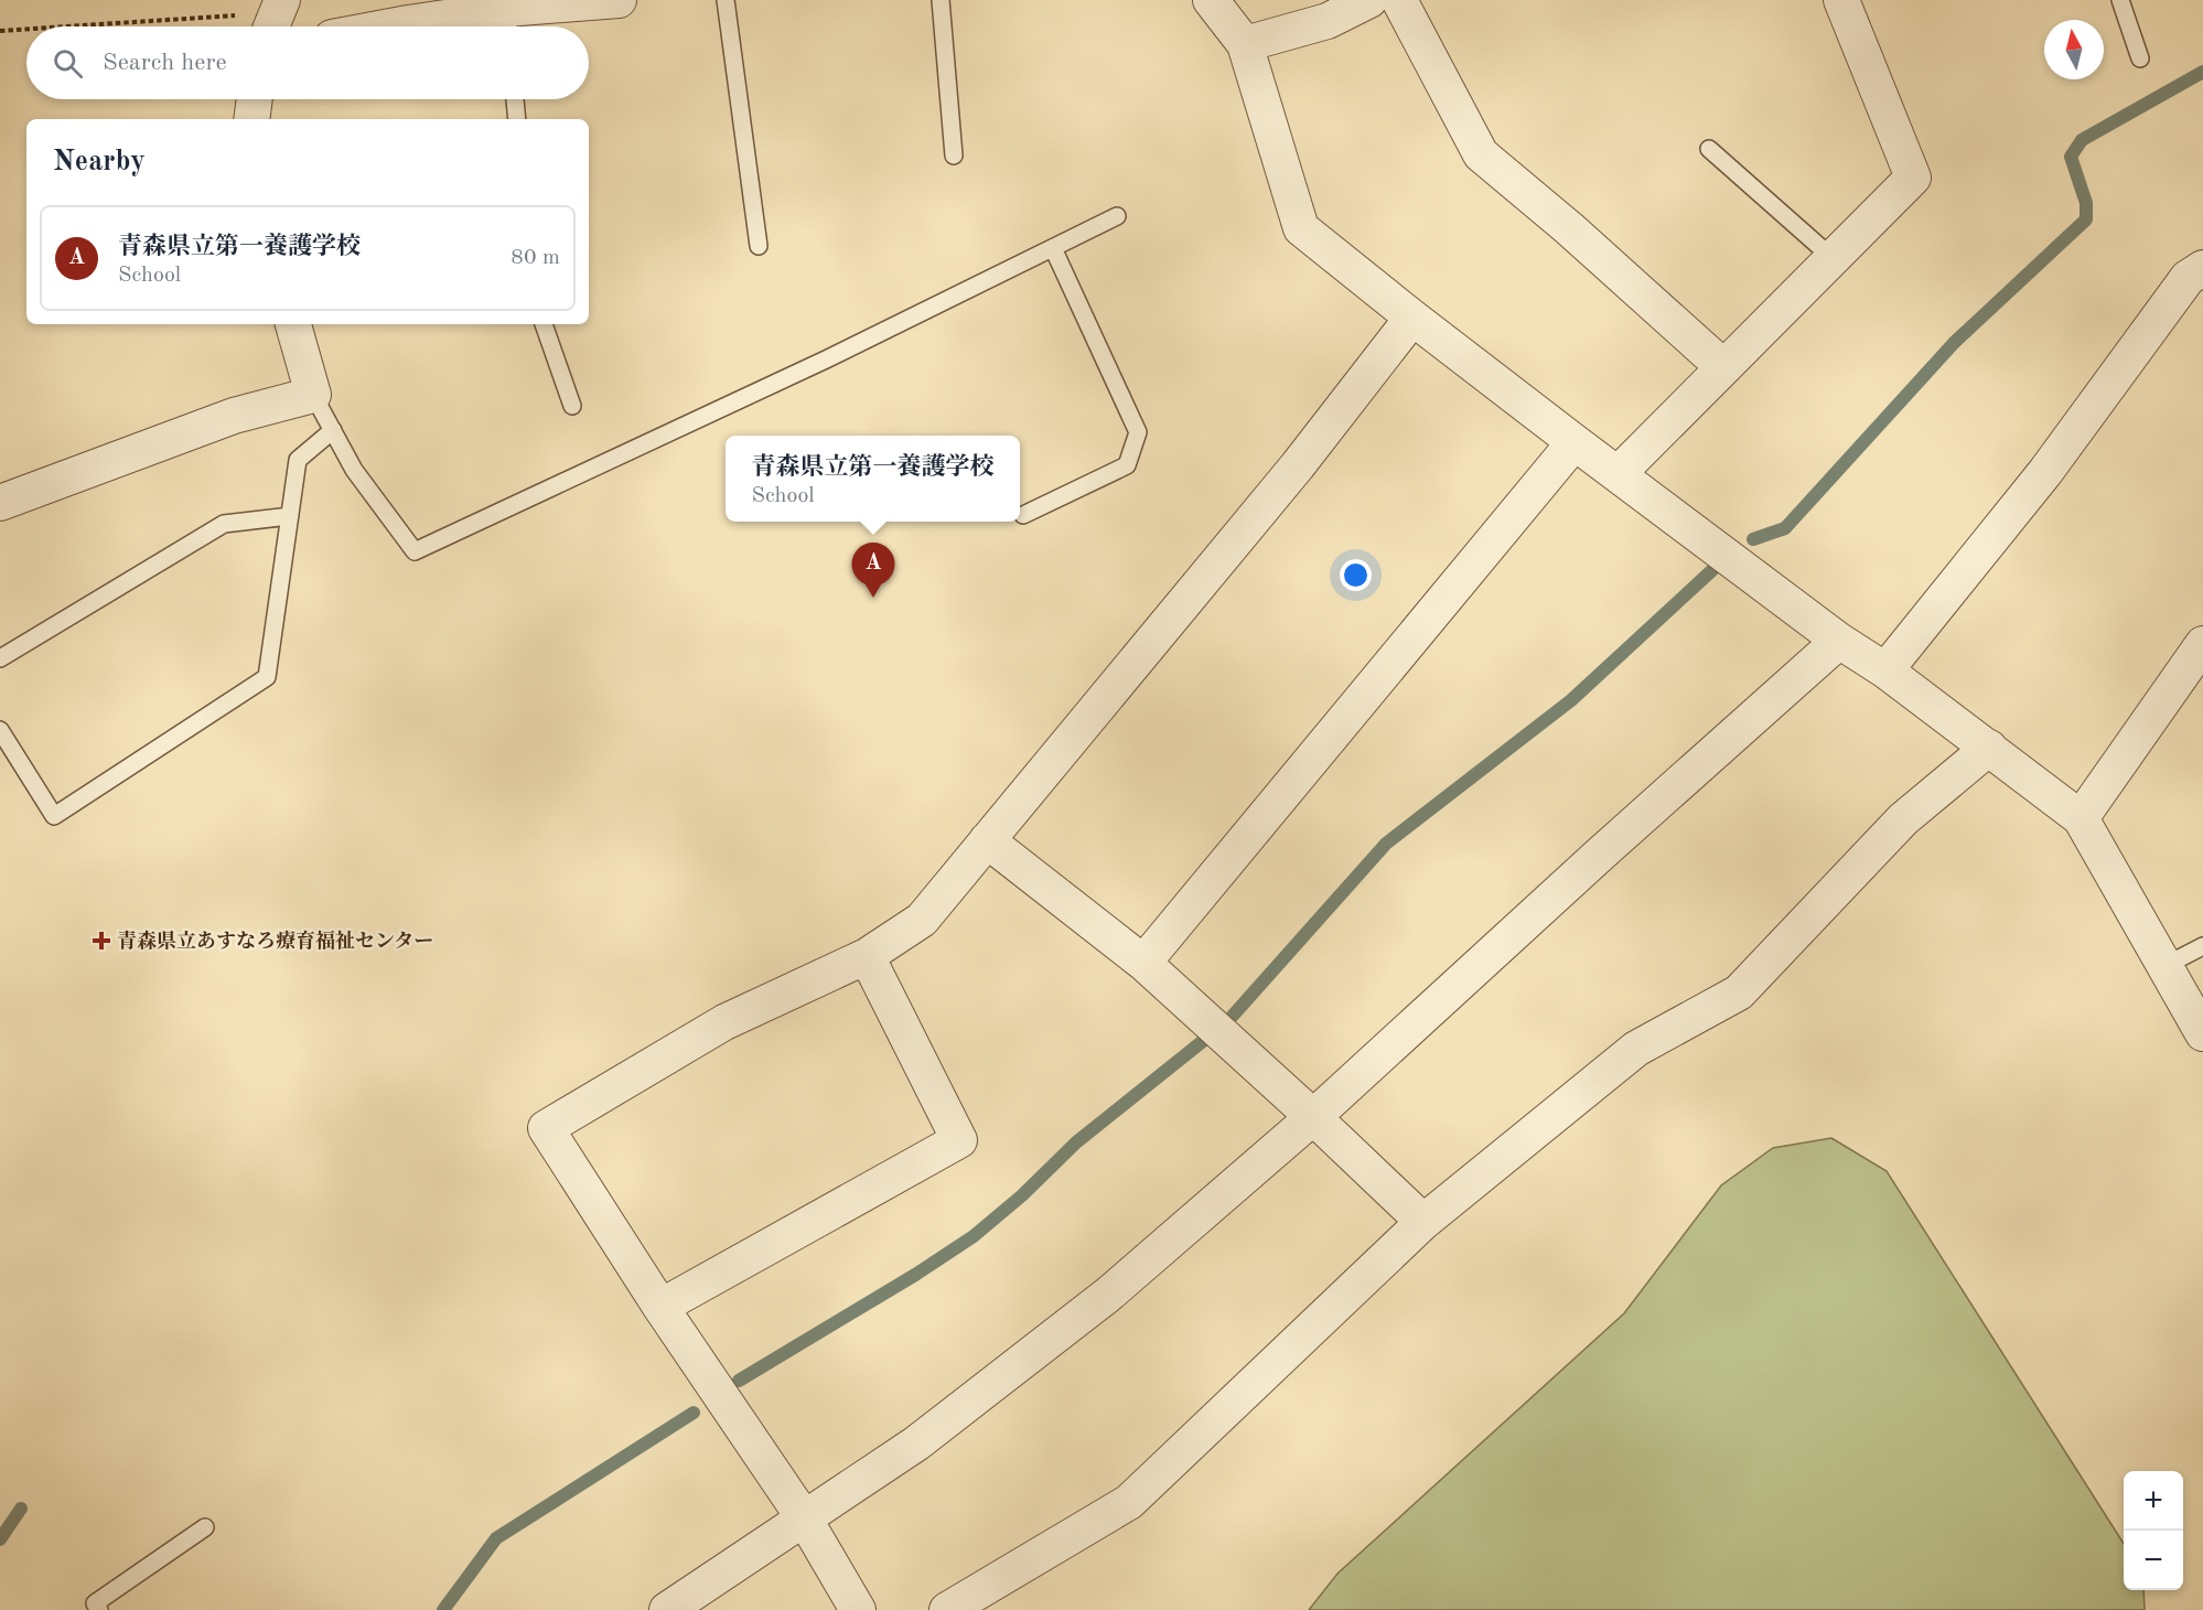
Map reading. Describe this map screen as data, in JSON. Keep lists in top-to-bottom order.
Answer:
{
  "places": {
    "health": ["青森県立あすなろ療育福祉センター"]
  },
  "north": "top",
  "page": {
    "search": "Search here",
    "heading": "Nearby",
    "list": [
      {
        "mark": "A",
        "name": "青森県立第一養護学校",
        "note": "School",
        "value": "80 m"
      }
    ],
    "popup": ["青森県立第一養護学校", "School"],
    "pins": "A",
    "map_buttons": ["+", "−"]
  }
}
